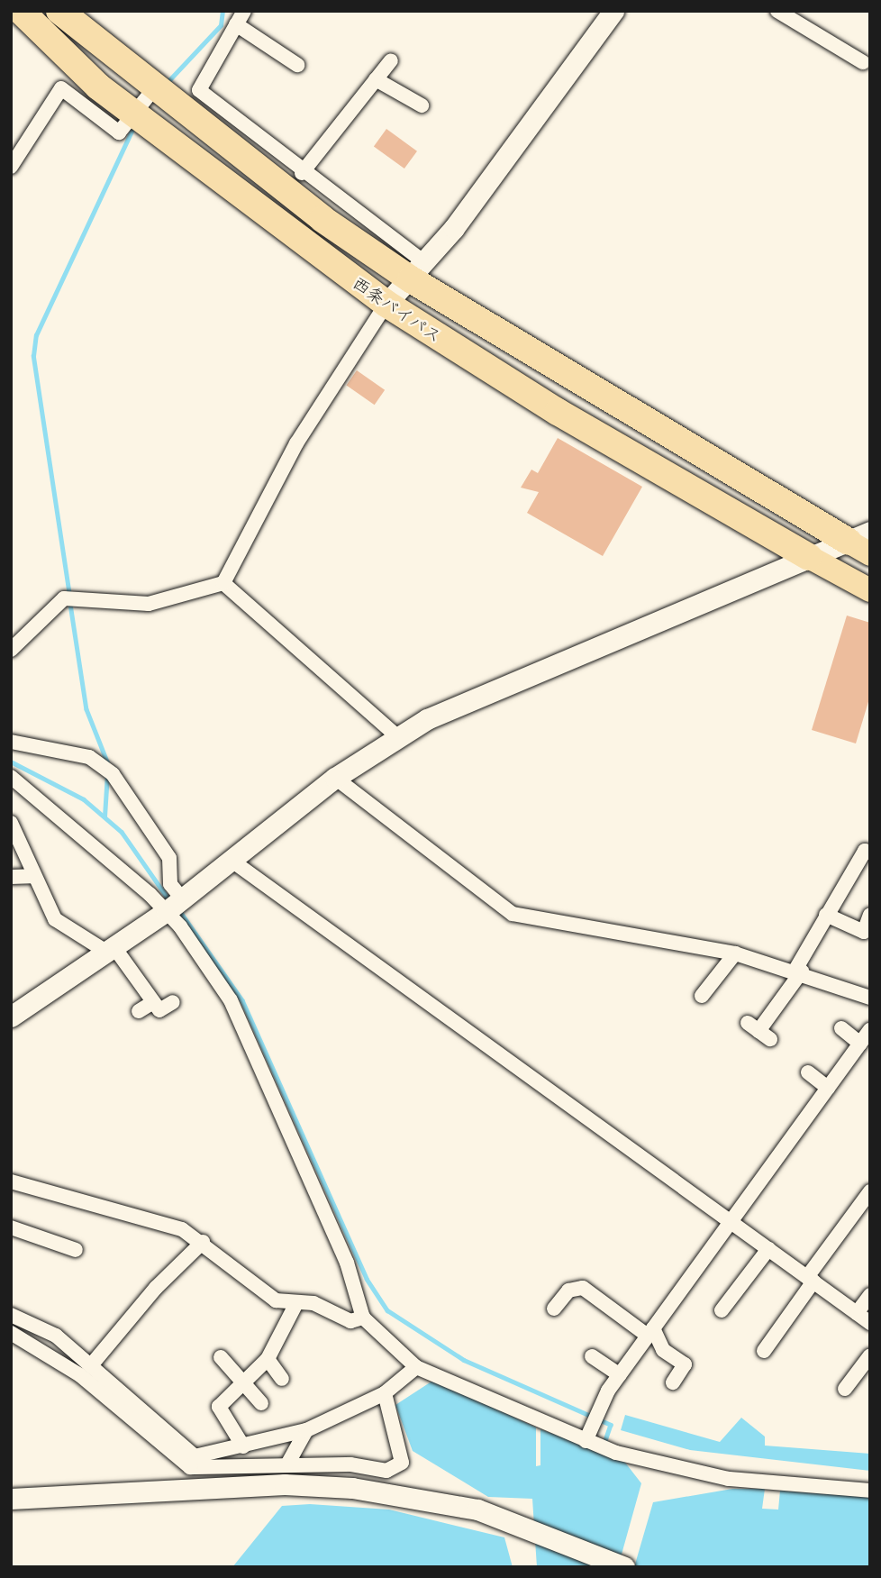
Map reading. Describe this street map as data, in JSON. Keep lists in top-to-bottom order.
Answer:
{
  "streets": {
    "highway": ["西条バイパス"]
  }
}
